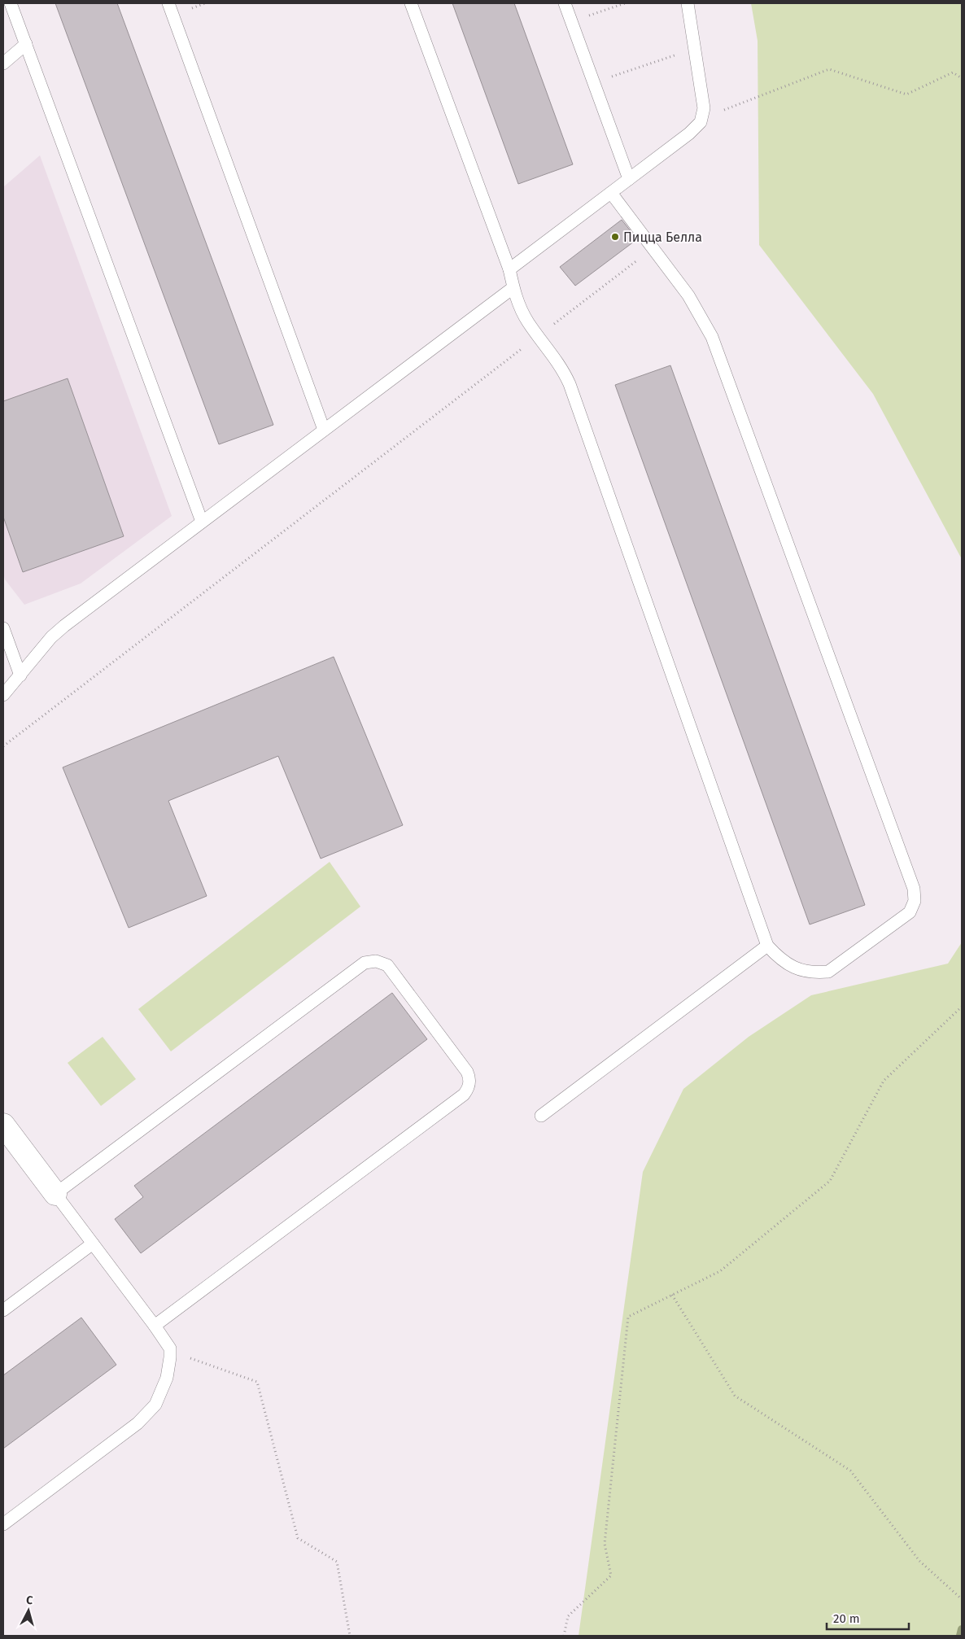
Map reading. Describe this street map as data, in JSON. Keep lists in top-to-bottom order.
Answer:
{
  "places": ["Пицца Белла"],
  "scale_bar": "20 m",
  "north": "top"
}
